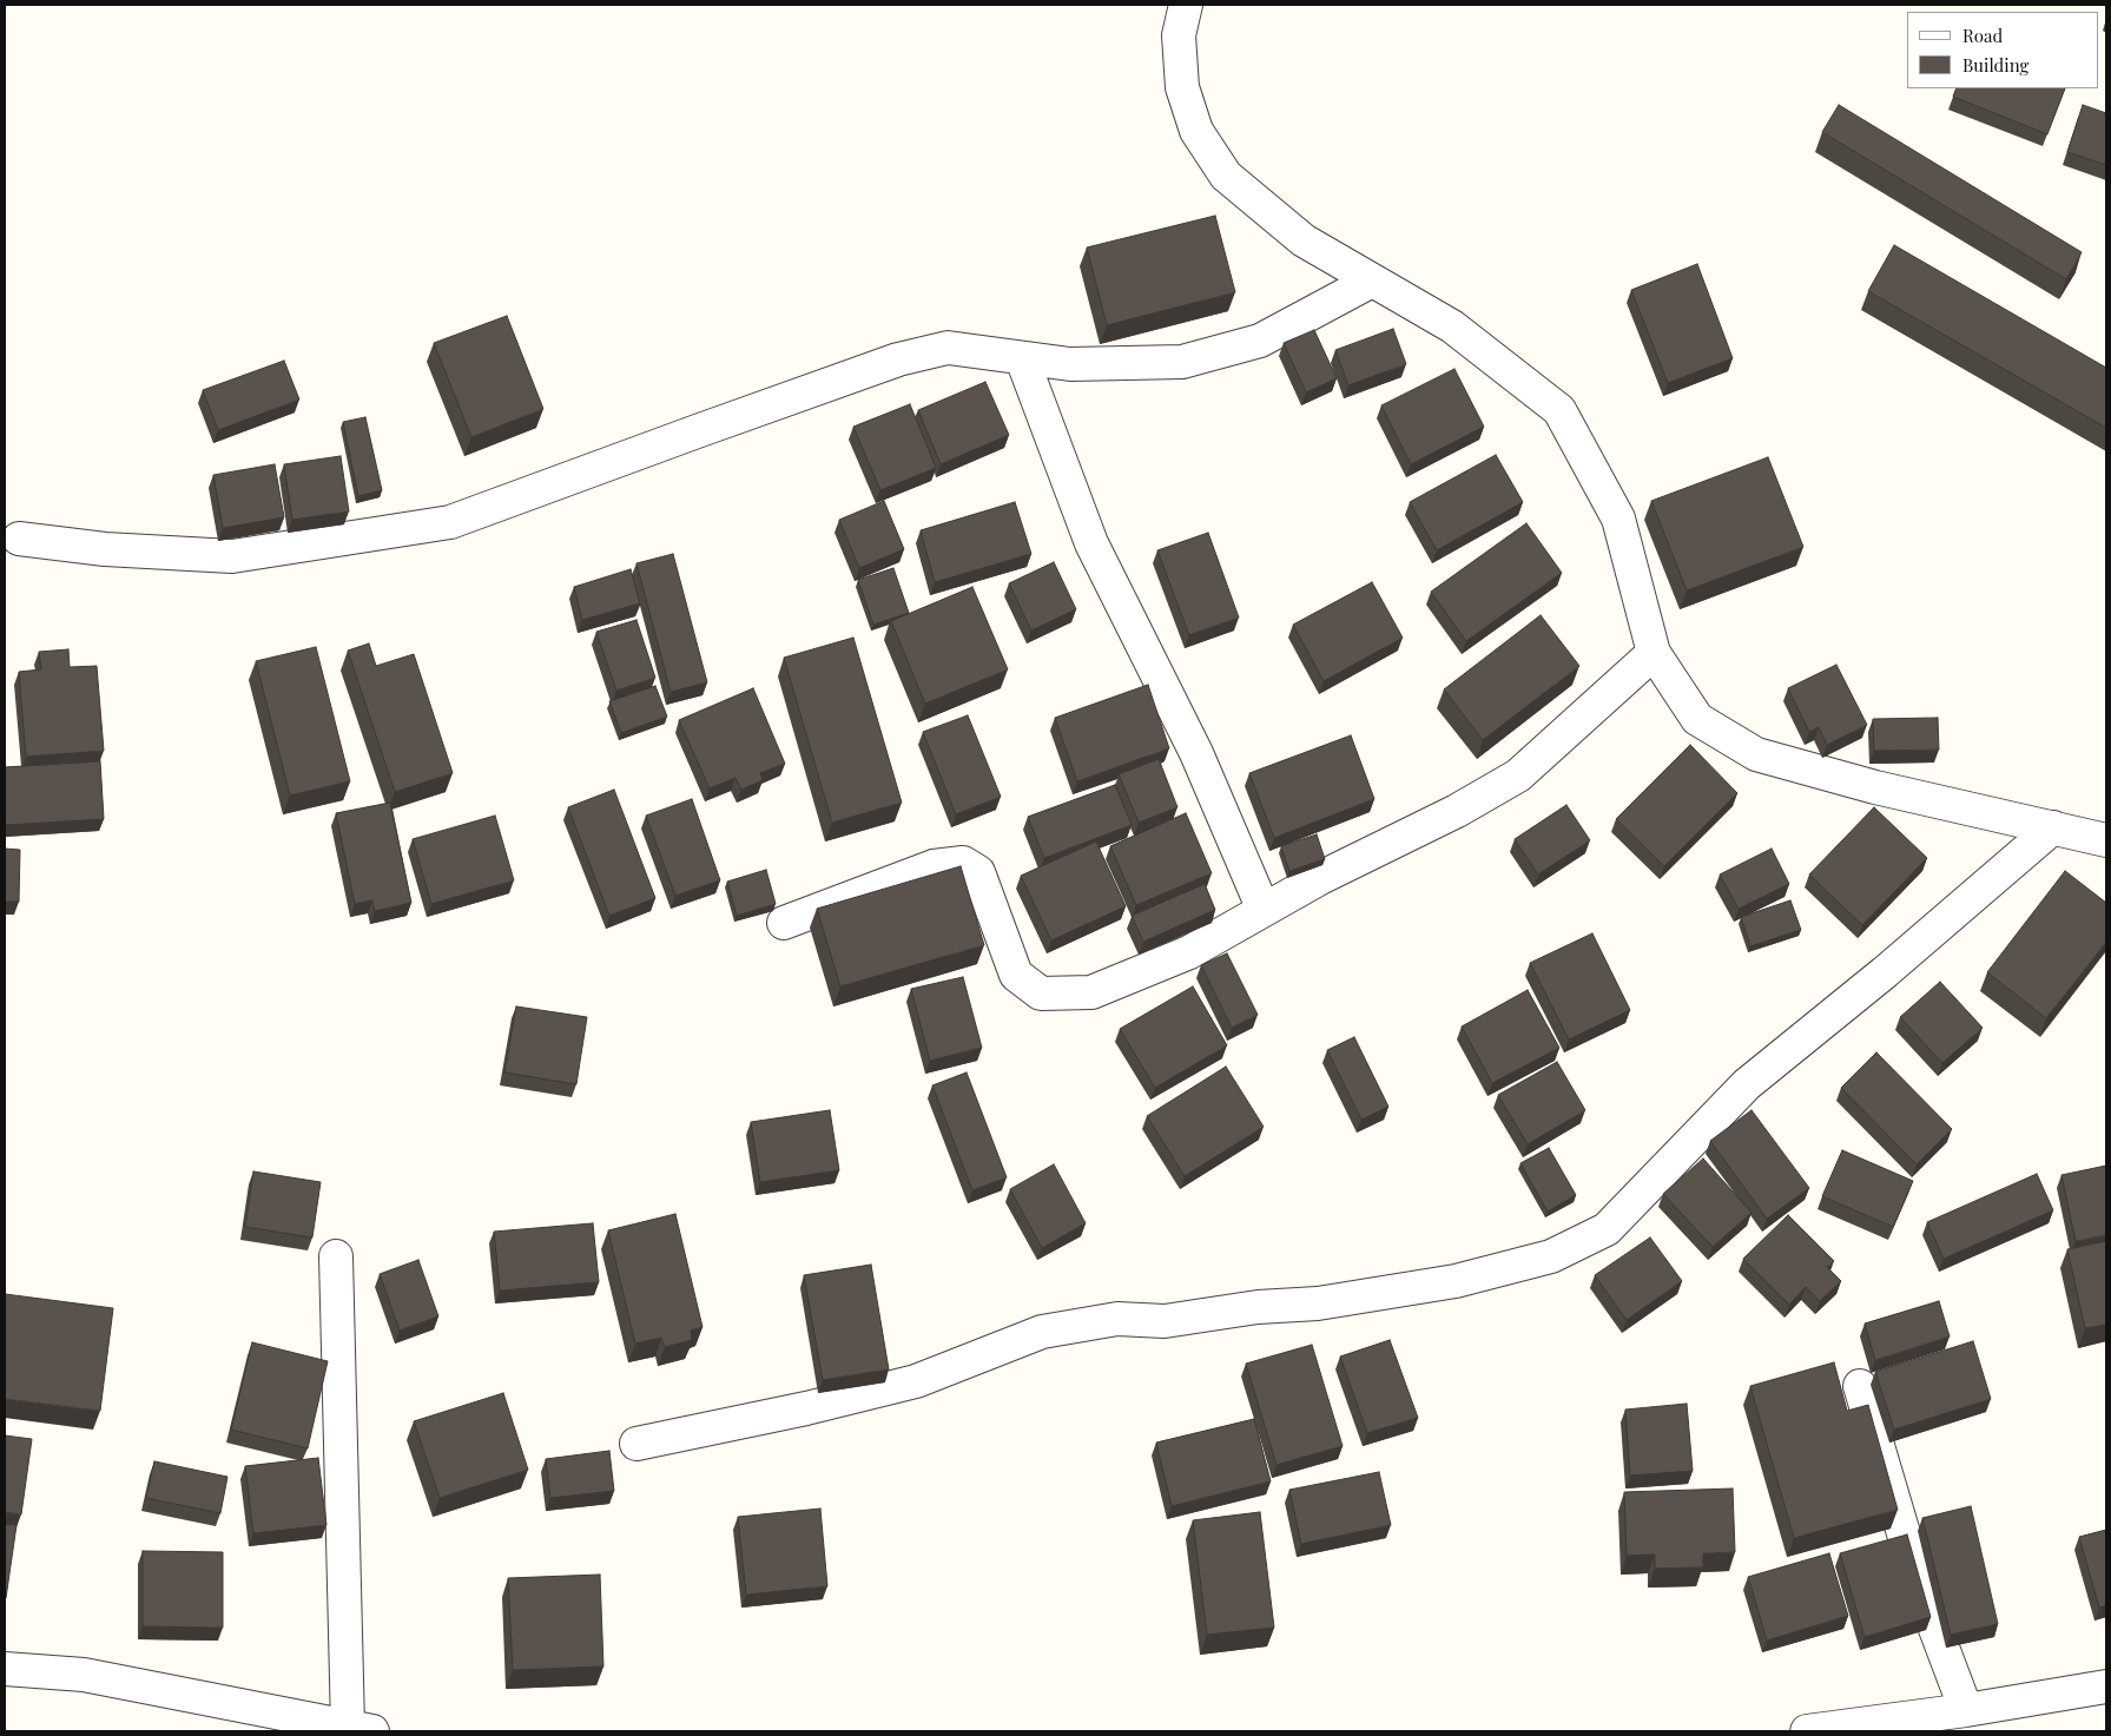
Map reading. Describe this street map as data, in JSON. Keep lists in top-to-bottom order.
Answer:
{
  "legend": ["Road", "Building"]
}
